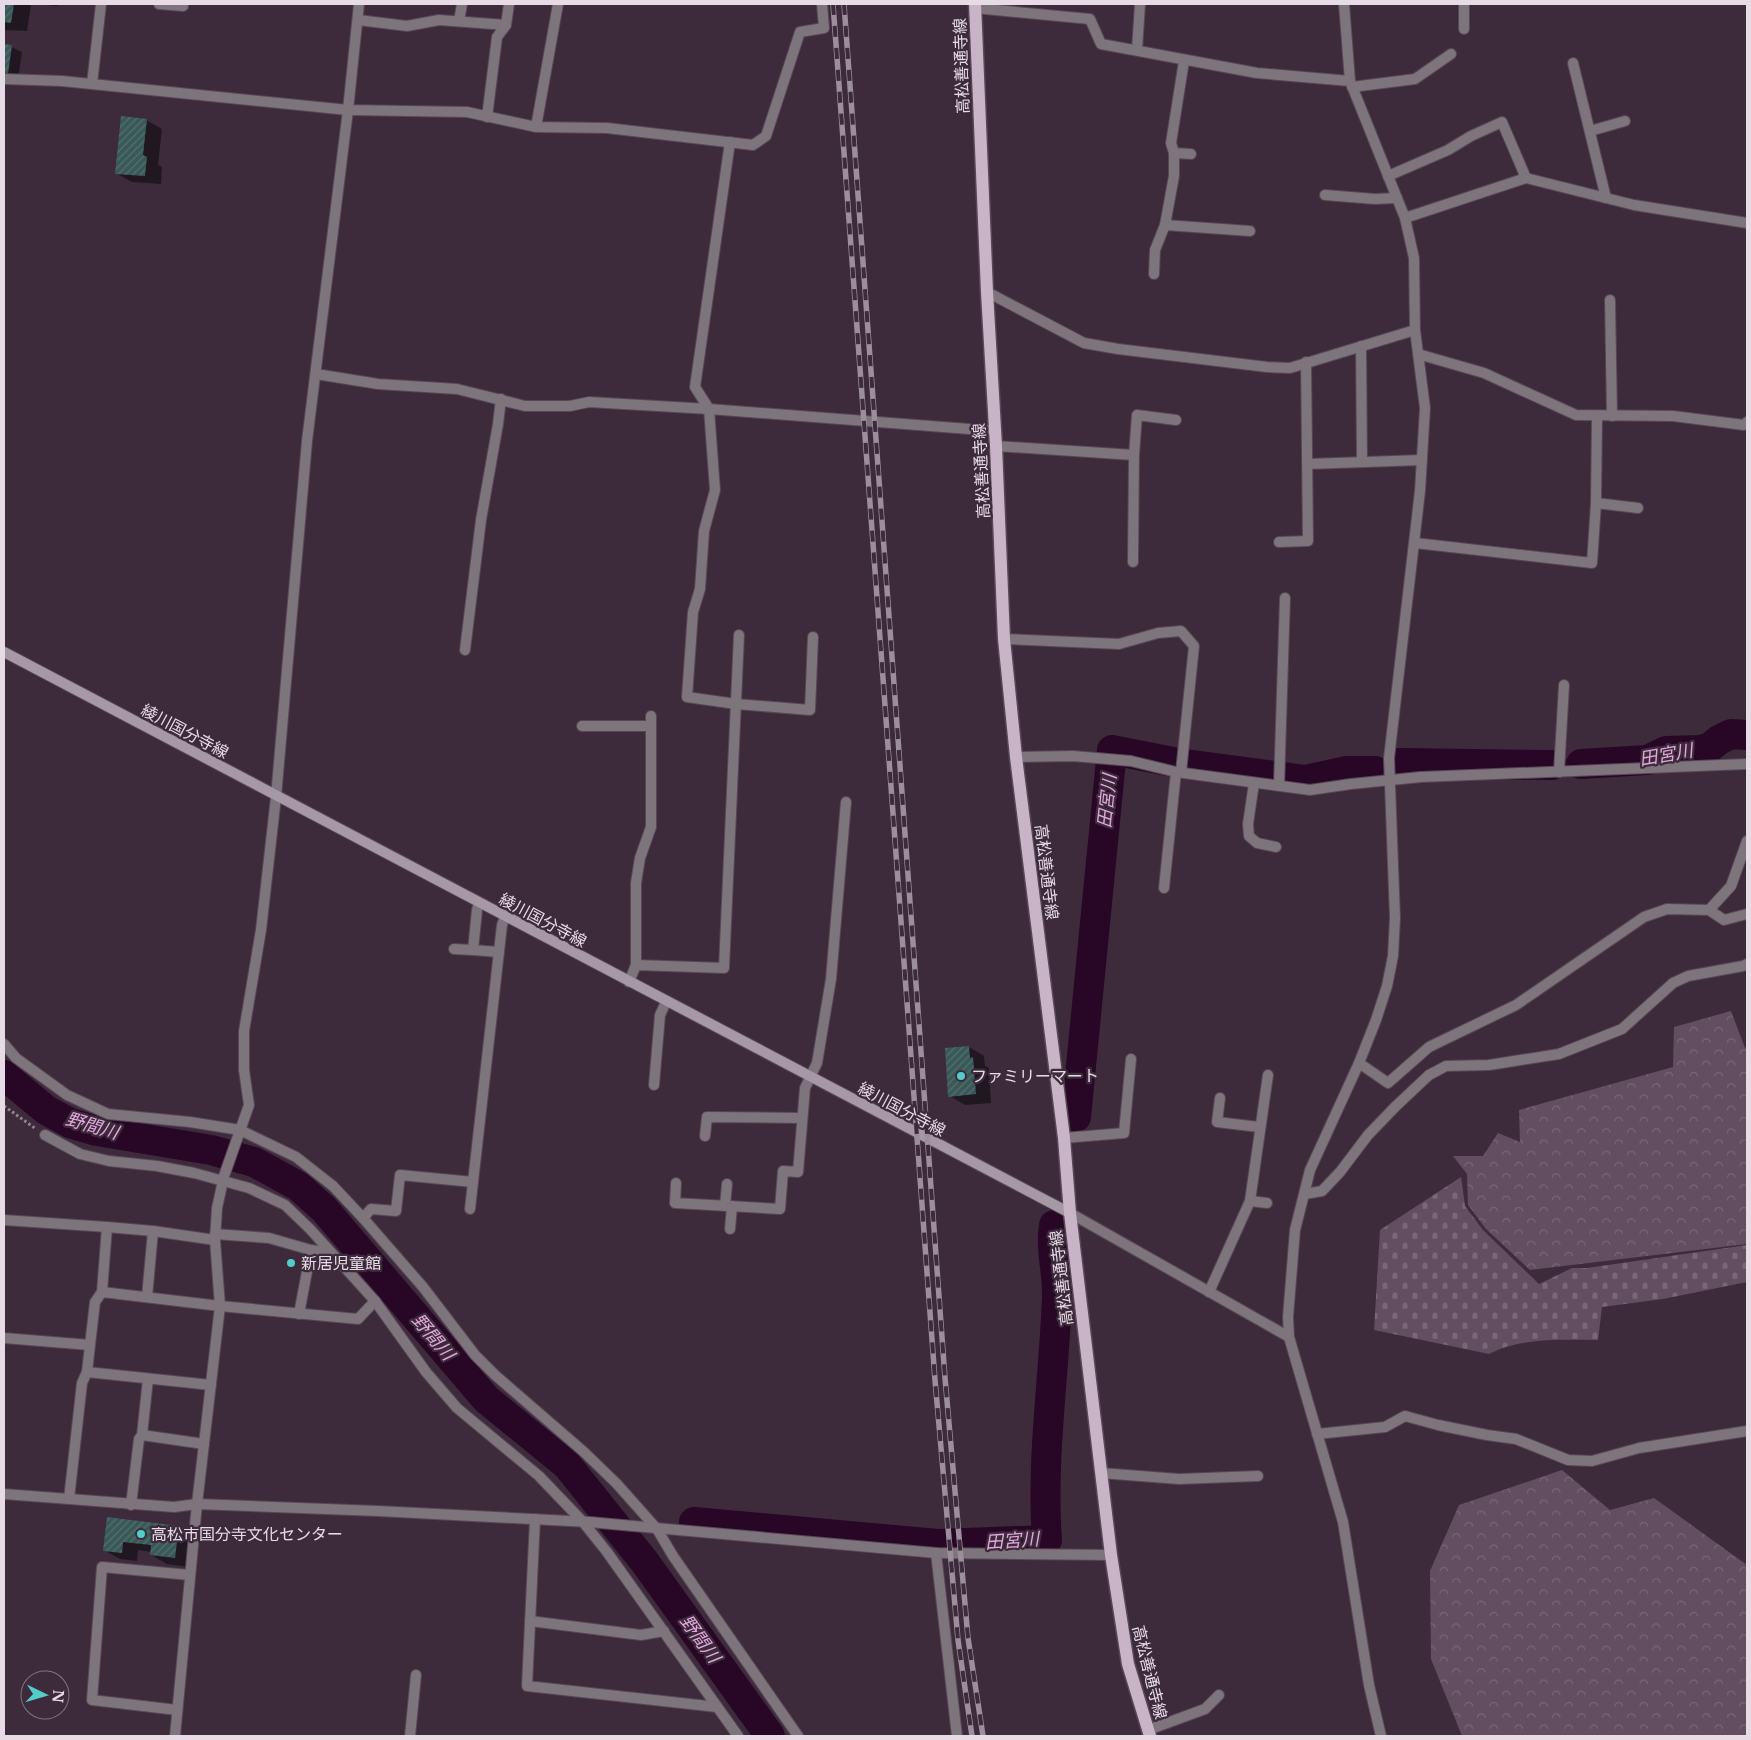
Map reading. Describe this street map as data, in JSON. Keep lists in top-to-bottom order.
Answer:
{
  "streets": {
    "main road": ["高松善通寺線", "綾川国分寺線"]
  },
  "crossings": [
    ["高松善通寺線", "綾川国分寺線"]
  ],
  "water": ["田宮川", "野間川"],
  "places": ["ファミリーマート", "新居児童館", "高松市国分寺文化センター"],
  "north": "right"
}
